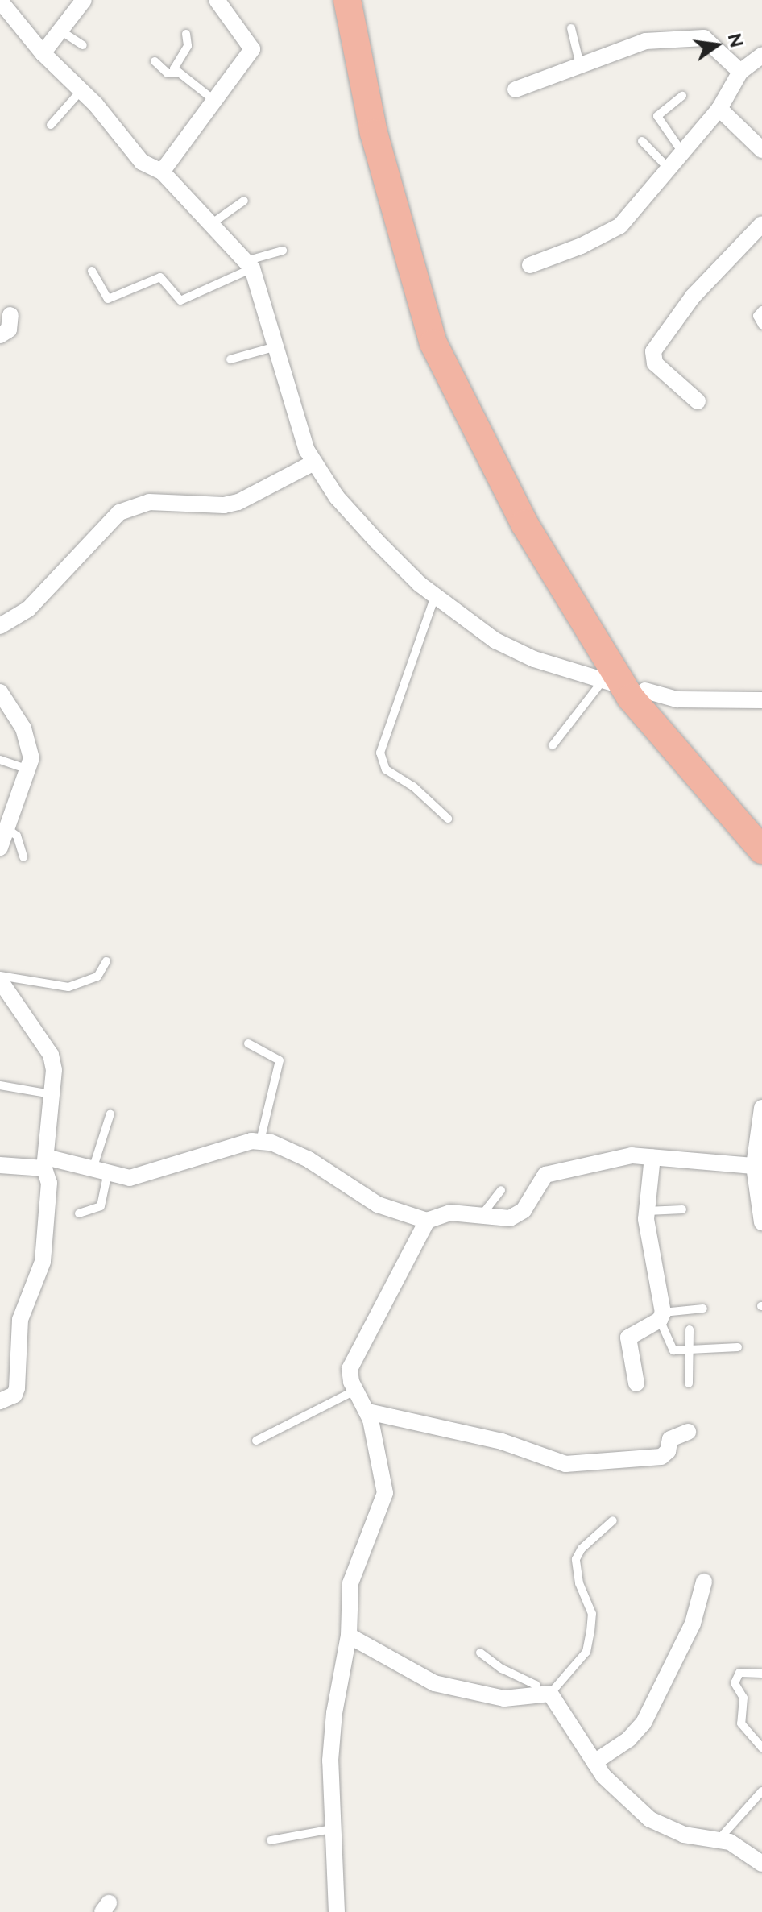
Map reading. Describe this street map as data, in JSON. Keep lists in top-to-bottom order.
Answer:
{
  "north": "right"
}
